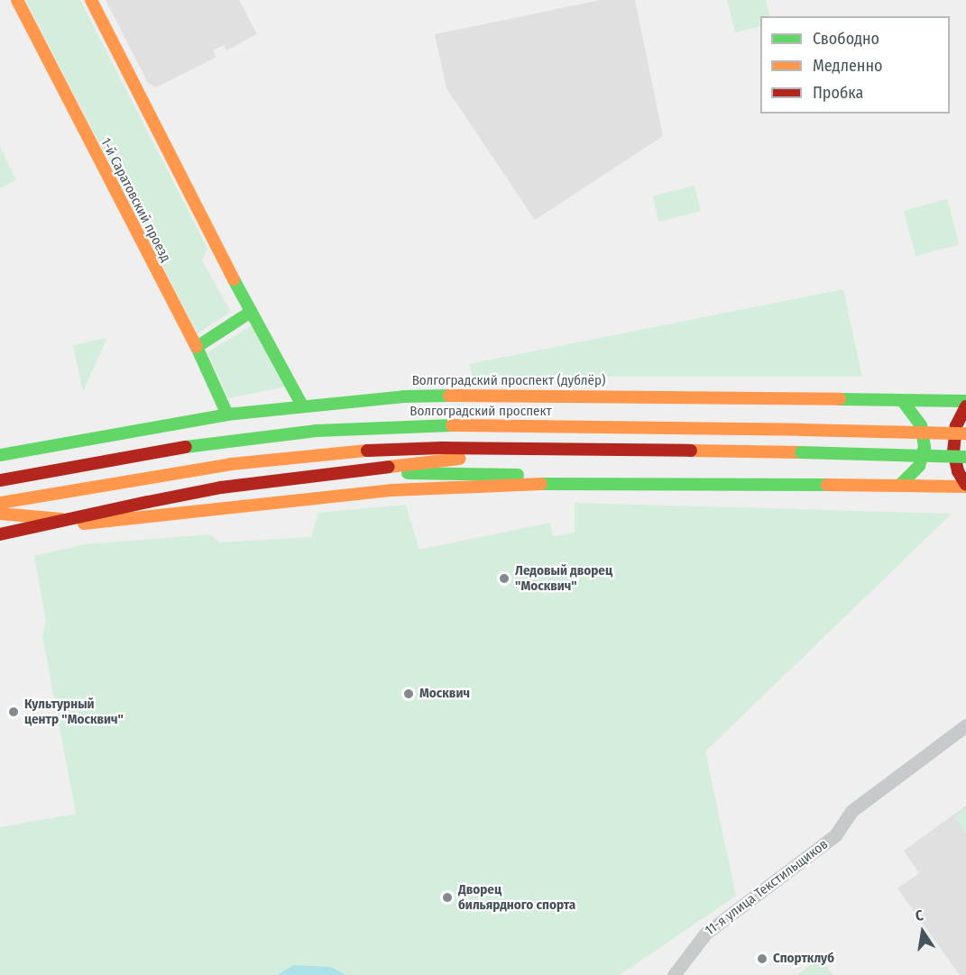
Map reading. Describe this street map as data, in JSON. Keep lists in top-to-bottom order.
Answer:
{
  "streets": {
    "main road": ["1-й Саратовский проезд", "Волгоградский проспект (дублёр)", "Волгоградский проспект"],
    "street": ["11-я улица Текстильщиков"]
  },
  "crossings": [
    ["1-й Саратовский проезд", "Волгоградский проспект (дублёр)"]
  ],
  "places": [
    "Ледовый дворец \"Москвич\"",
    "Москвич",
    "Культурный центр \"Москвич\"",
    "Дворец бильярдного спорта",
    "Спортклуб"
  ],
  "legend": ["Свободно", "Медленно", "Пробка"],
  "north": "top"
}
